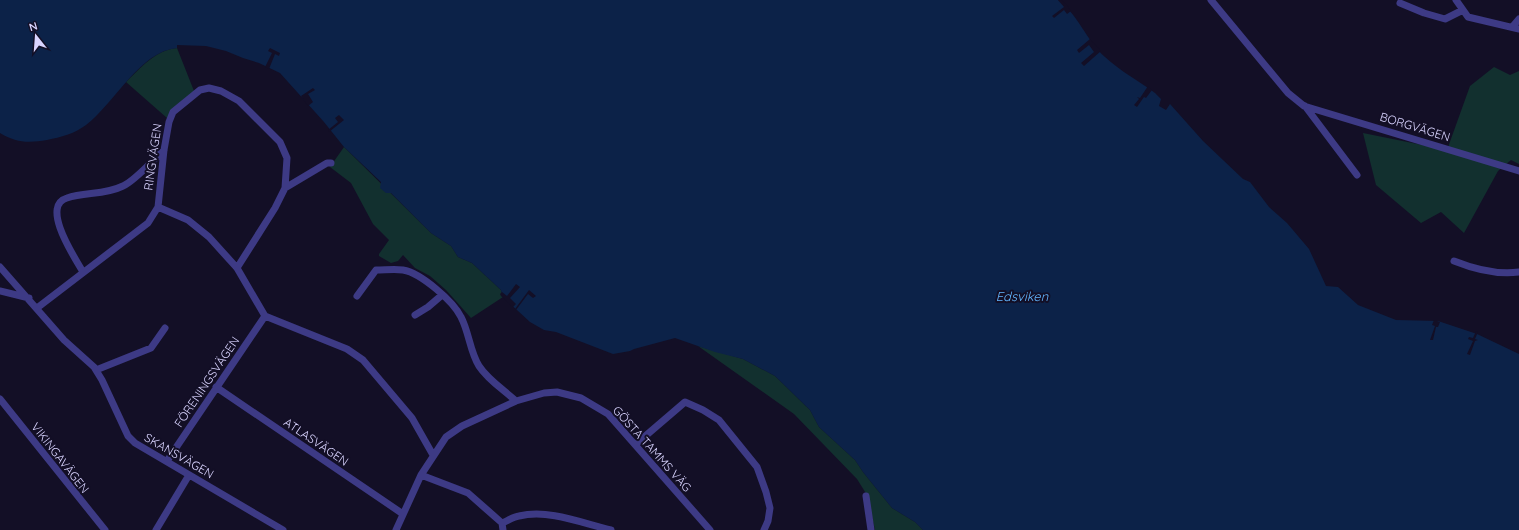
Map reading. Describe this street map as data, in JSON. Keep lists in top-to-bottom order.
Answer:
{
  "streets": {
    "street": [
      "BORGVÄGEN",
      "RINGVÄGEN",
      "FÖRENINGSVÄGEN",
      "ATLASVÄGEN",
      "GÖSTA TAMMS VÄG",
      "SKANSVÄGEN",
      "VIKINGAVÄGEN"
    ]
  },
  "crossings": [
    ["RINGVÄGEN", "SKANSVÄGEN"],
    ["FÖRENINGSVÄGEN", "ATLASVÄGEN"],
    ["FÖRENINGSVÄGEN", "SKANSVÄGEN"],
    ["ATLASVÄGEN", "GÖSTA TAMMS VÄG"]
  ],
  "water": ["Edsviken"],
  "north": "top"
}
